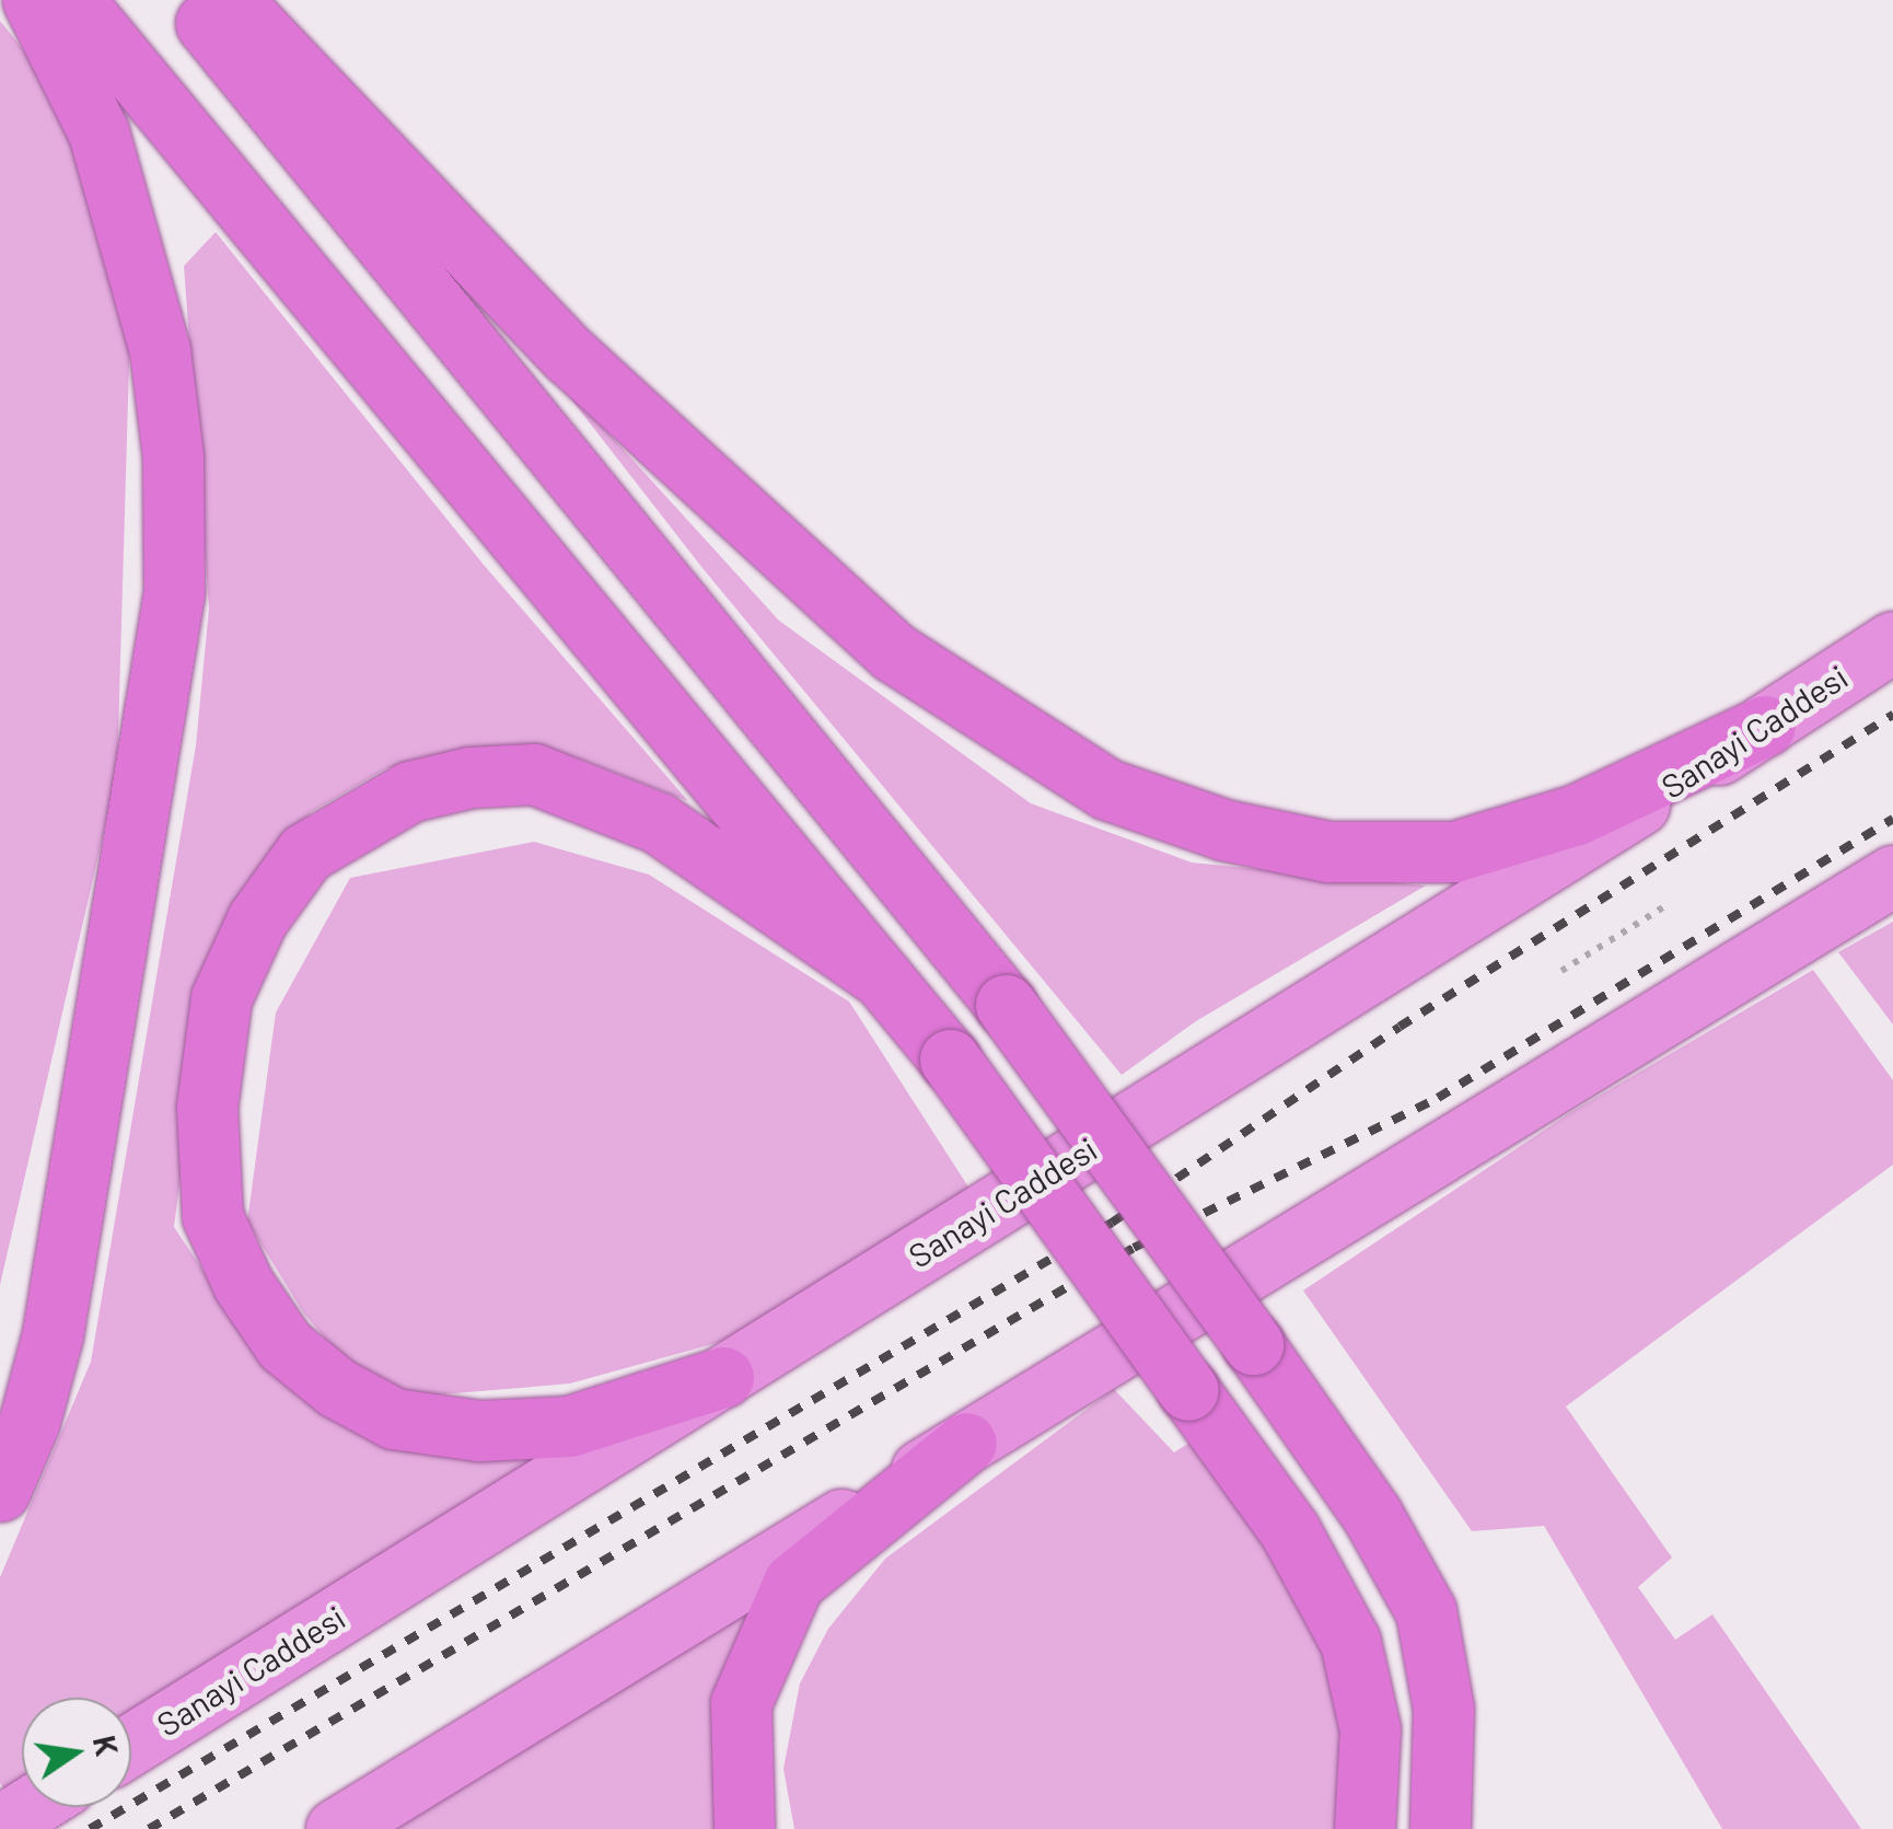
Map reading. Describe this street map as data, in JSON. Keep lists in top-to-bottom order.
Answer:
{
  "streets": {
    "highway": ["Sanayi Caddesi"]
  },
  "north": "right"
}
